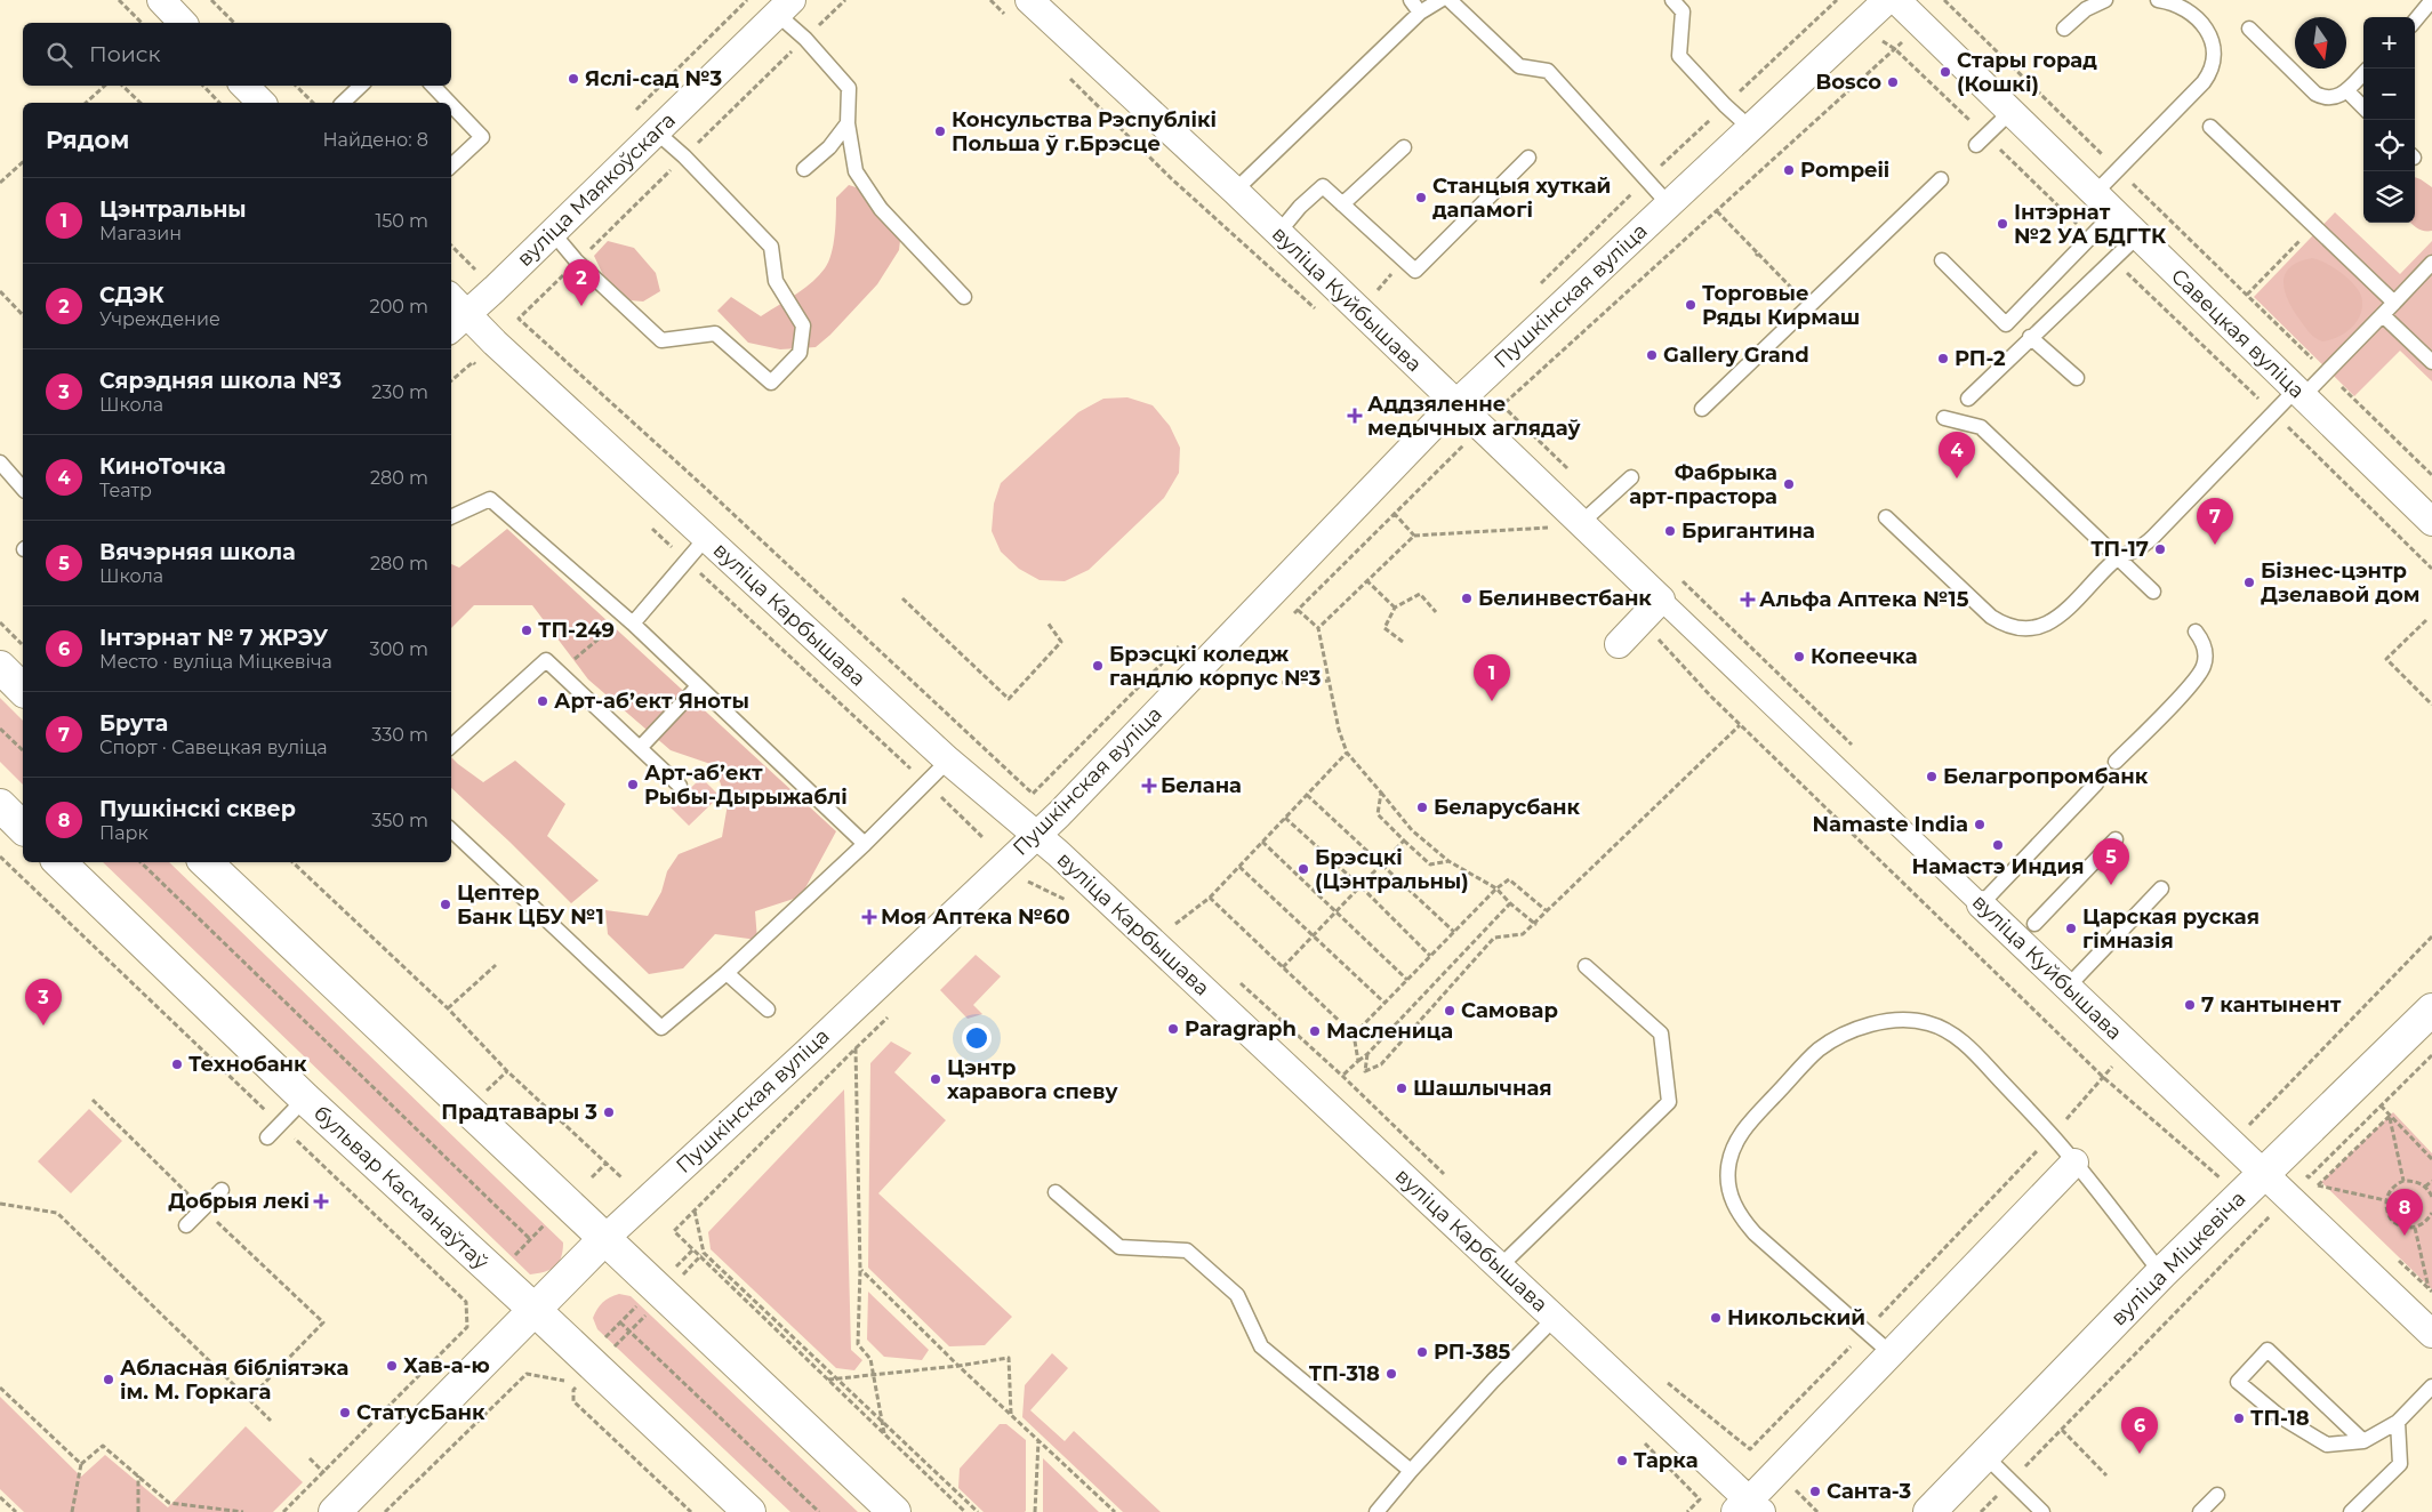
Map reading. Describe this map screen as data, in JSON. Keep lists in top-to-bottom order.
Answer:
{
  "streets": {
    "main road": ["Пушкінская вуліца", "бульвар Касманаўтаў", "вуліца Міцкевіча"],
    "street": [
      "вуліца Маякоўскага",
      "вуліца Куйбышава",
      "Савецкая вуліца",
      "вуліца Карбышава"
    ]
  },
  "crossings": [
    ["вуліца Маякоўскага", "вуліца Карбышава"],
    ["Пушкінская вуліца", "вуліца Куйбышава"],
    ["Пушкінская вуліца", "вуліца Карбышава"],
    ["Пушкінская вуліца", "бульвар Касманаўтаў"],
    ["вуліца Куйбышава", "вуліца Міцкевіча"]
  ],
  "places": {
    "other": [
      "Стары горад (Кошкі)",
      "Яслі-сад №3",
      "Bosco",
      "Консульства Рэспублікі Польша ў г.Брэсце",
      "Pompeii",
      "Станцыя хуткай дапамогі",
      "Інтэрнат №2 УА БДГТК",
      "Торговые Ряды Кирмаш",
      "Gallery Grand",
      "РП-2",
      "Фабрыка арт-прастора",
      "Бригантина",
      "ТП-17",
      "Бізнес-цэнтр Дзелавой дом",
      "Белинвестбанк",
      "ТП-249",
      "Копеечка",
      "Брэсцкі коледж гандлю корпус №3",
      "Арт-абʼект Яноты",
      "Белагропромбанк",
      "Арт-абʼект Рыбы-Дырыжаблі",
      "Беларусбанк",
      "Namaste India",
      "Намастэ Индия",
      "Брэсцкі (Цэнтральны)",
      "Цептер Банк ЦБУ №1",
      "Царская руская гімназія",
      "7 кантынент",
      "Самовар",
      "Paragraph",
      "Масленица",
      "Технобанк",
      "Цэнтр харавога спеву",
      "Шашлычная",
      "Прадтавары 3",
      "Никольский",
      "РП-385",
      "Хав-а-ю",
      "ТП-318",
      "Абласная бібліятэка ім. М. Горкага",
      "СтатусБанк",
      "ТП-18",
      "Тарка",
      "Санта-3"
    ],
    "health": [
      "Аддзяленне медычных аглядаў",
      "Альфа Аптека №15",
      "Белана",
      "Моя Аптека №60",
      "Добрыя лекі"
    ]
  },
  "north": "bottom",
  "page": {
    "map_buttons": ["+", "−"],
    "search": "Поиск",
    "heading": ["Рядом", "Найдено: 8"],
    "list": [
      {
        "mark": "1",
        "name": "Цэнтральны",
        "note": "Магазин",
        "value": "150 m"
      },
      {
        "mark": "2",
        "name": "СДЭК",
        "note": "Учреждение",
        "value": "200 m"
      },
      {
        "mark": "3",
        "name": "Сярэдняя школа №3",
        "note": "Школа",
        "value": "230 m"
      },
      {
        "mark": "4",
        "name": "КиноТочка",
        "note": "Театр",
        "value": "280 m"
      },
      {
        "mark": "5",
        "name": "Вячэрняя школа",
        "note": "Школа",
        "value": "280 m"
      },
      {
        "mark": "6",
        "name": "Інтэрнат № 7 ЖРЭУ",
        "note": "Место · вуліца Міцкевіча",
        "value": "300 m"
      },
      {
        "mark": "7",
        "name": "Брута",
        "note": "Спорт · Савецкая вуліца",
        "value": "330 m"
      },
      {
        "mark": "8",
        "name": "Пушкінскі сквер",
        "note": "Парк",
        "value": "350 m"
      }
    ],
    "pins": [
      "2",
      "4",
      "7",
      "1",
      "5",
      "3",
      "8",
      "6"
    ]
  }
}
